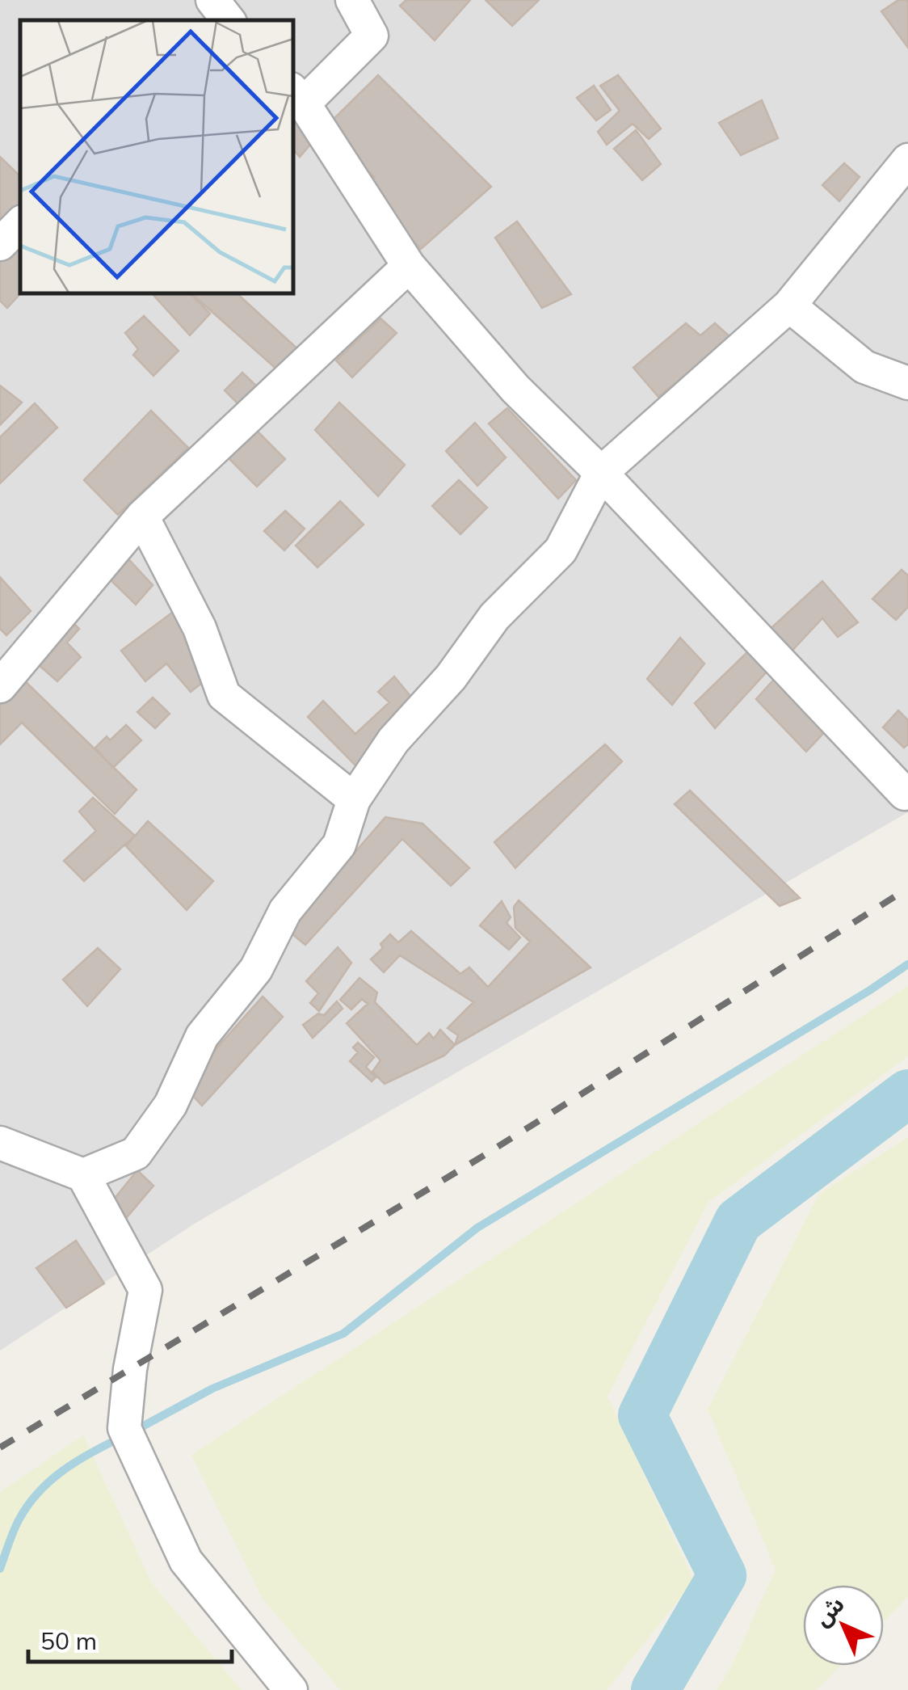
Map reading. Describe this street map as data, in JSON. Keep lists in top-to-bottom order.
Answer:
{
  "scale_bar": "50 m",
  "north": "top left"
}
